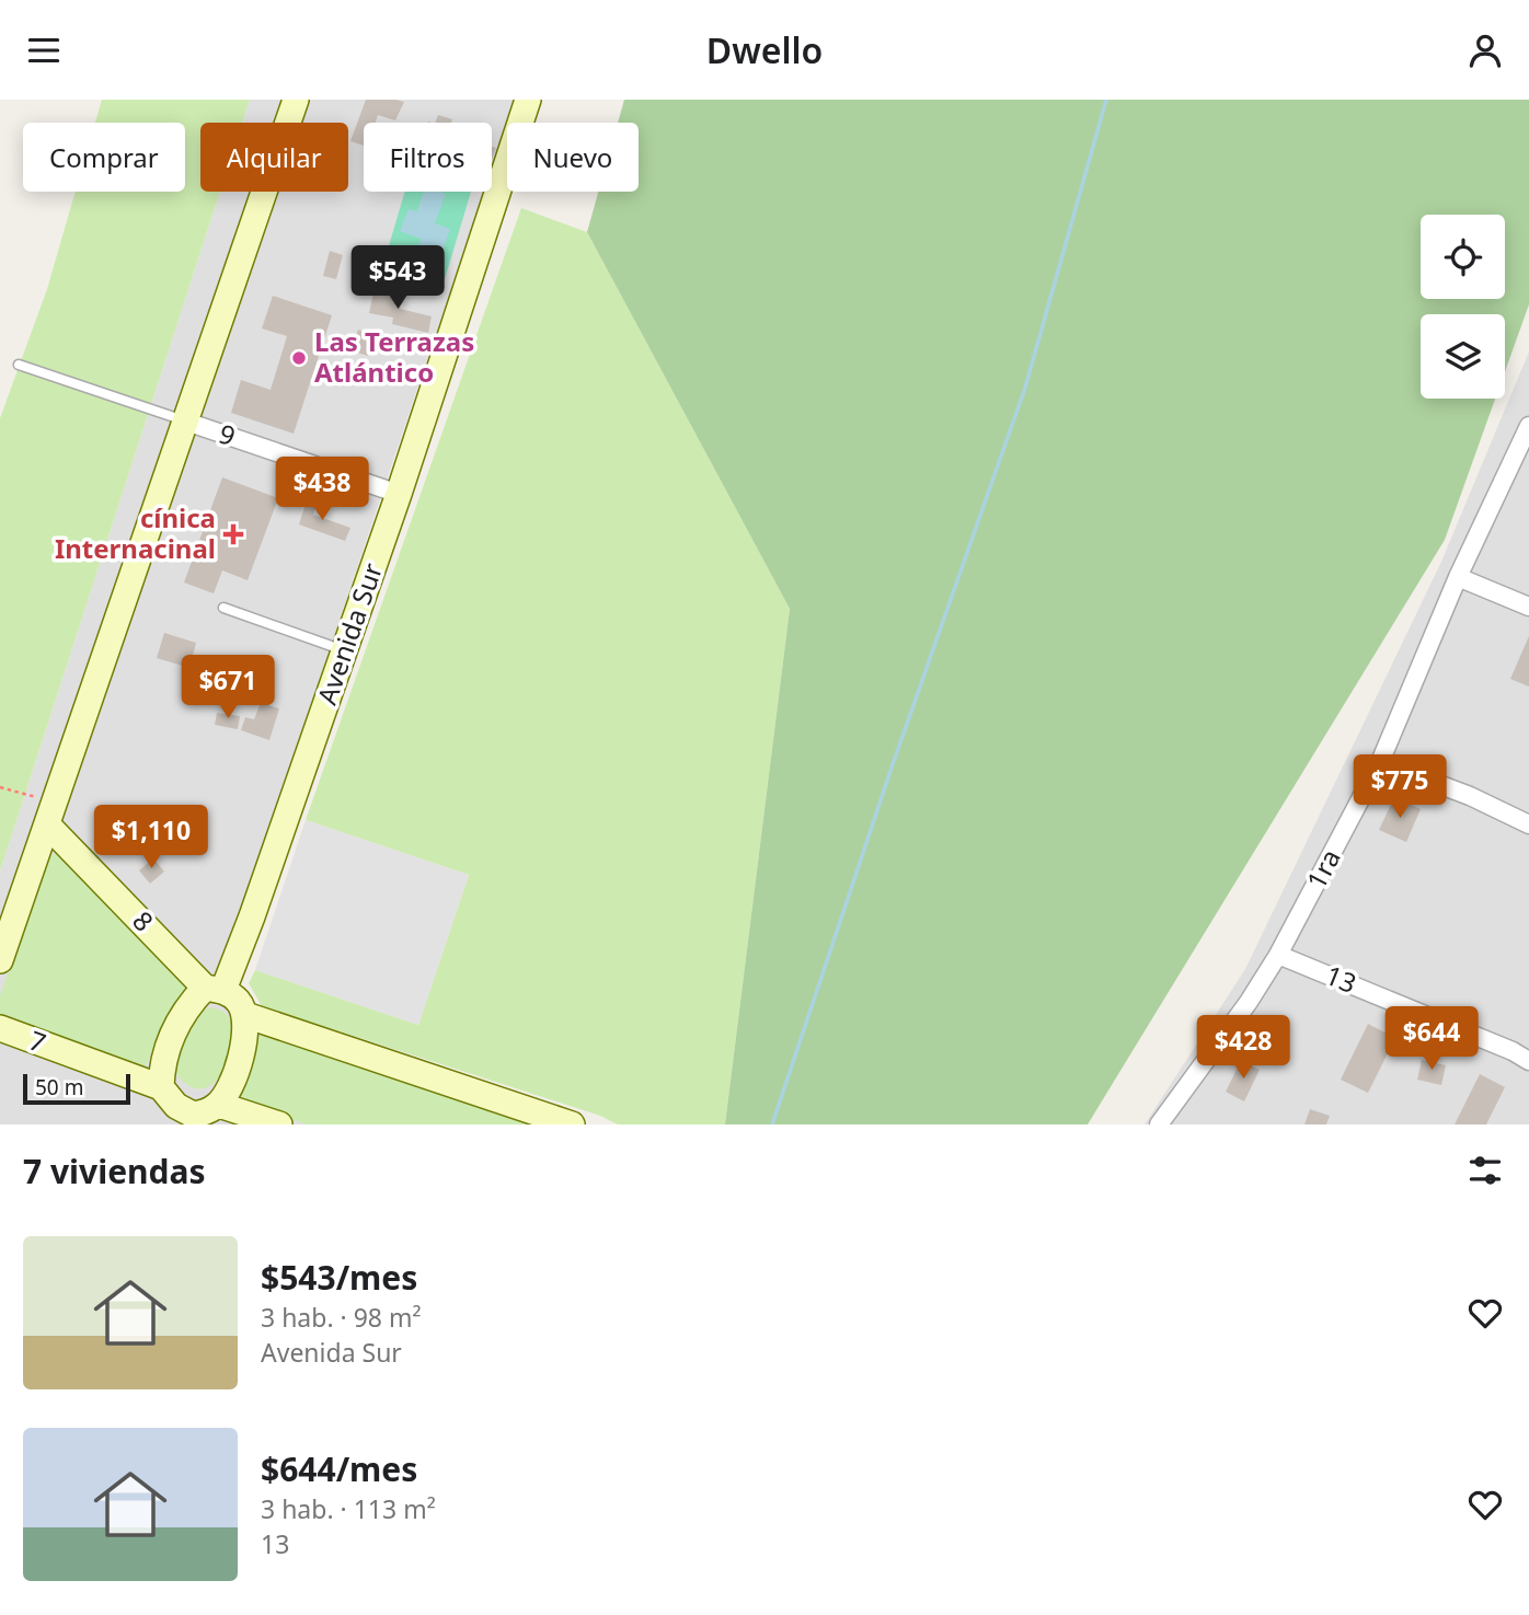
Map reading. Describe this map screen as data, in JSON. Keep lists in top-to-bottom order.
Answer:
{
  "streets": {
    "street": [
      "9",
      "Avenida Sur",
      "1ra",
      "8",
      "13",
      "7"
    ]
  },
  "crossings": [
    ["9", "Avenida Sur"],
    ["Avenida Sur", "8"],
    ["Avenida Sur", "7"],
    ["1ra", "13"],
    ["8", "7"]
  ],
  "places": {
    "other": ["Las Terrazas Atlántico"],
    "health": ["cínica Internacinal"]
  },
  "scale_bar": "50 m",
  "page": {
    "header": "Dwello",
    "chip": [
      "Comprar",
      "Alquilar",
      "Filtros",
      "Nuevo"
    ],
    "price": [
      "$543",
      "$438",
      "$671",
      "$775",
      "$1,110",
      "$644",
      "$428"
    ],
    "scale": "50 m",
    "heading": "7 viviendas",
    "list": [
      {
        "name": "$543/mes",
        "note": "3 hab. · 98 m² · Avenida Sur"
      },
      {
        "name": "$644/mes",
        "note": "3 hab. · 113 m² · 13"
      }
    ]
  }
}
